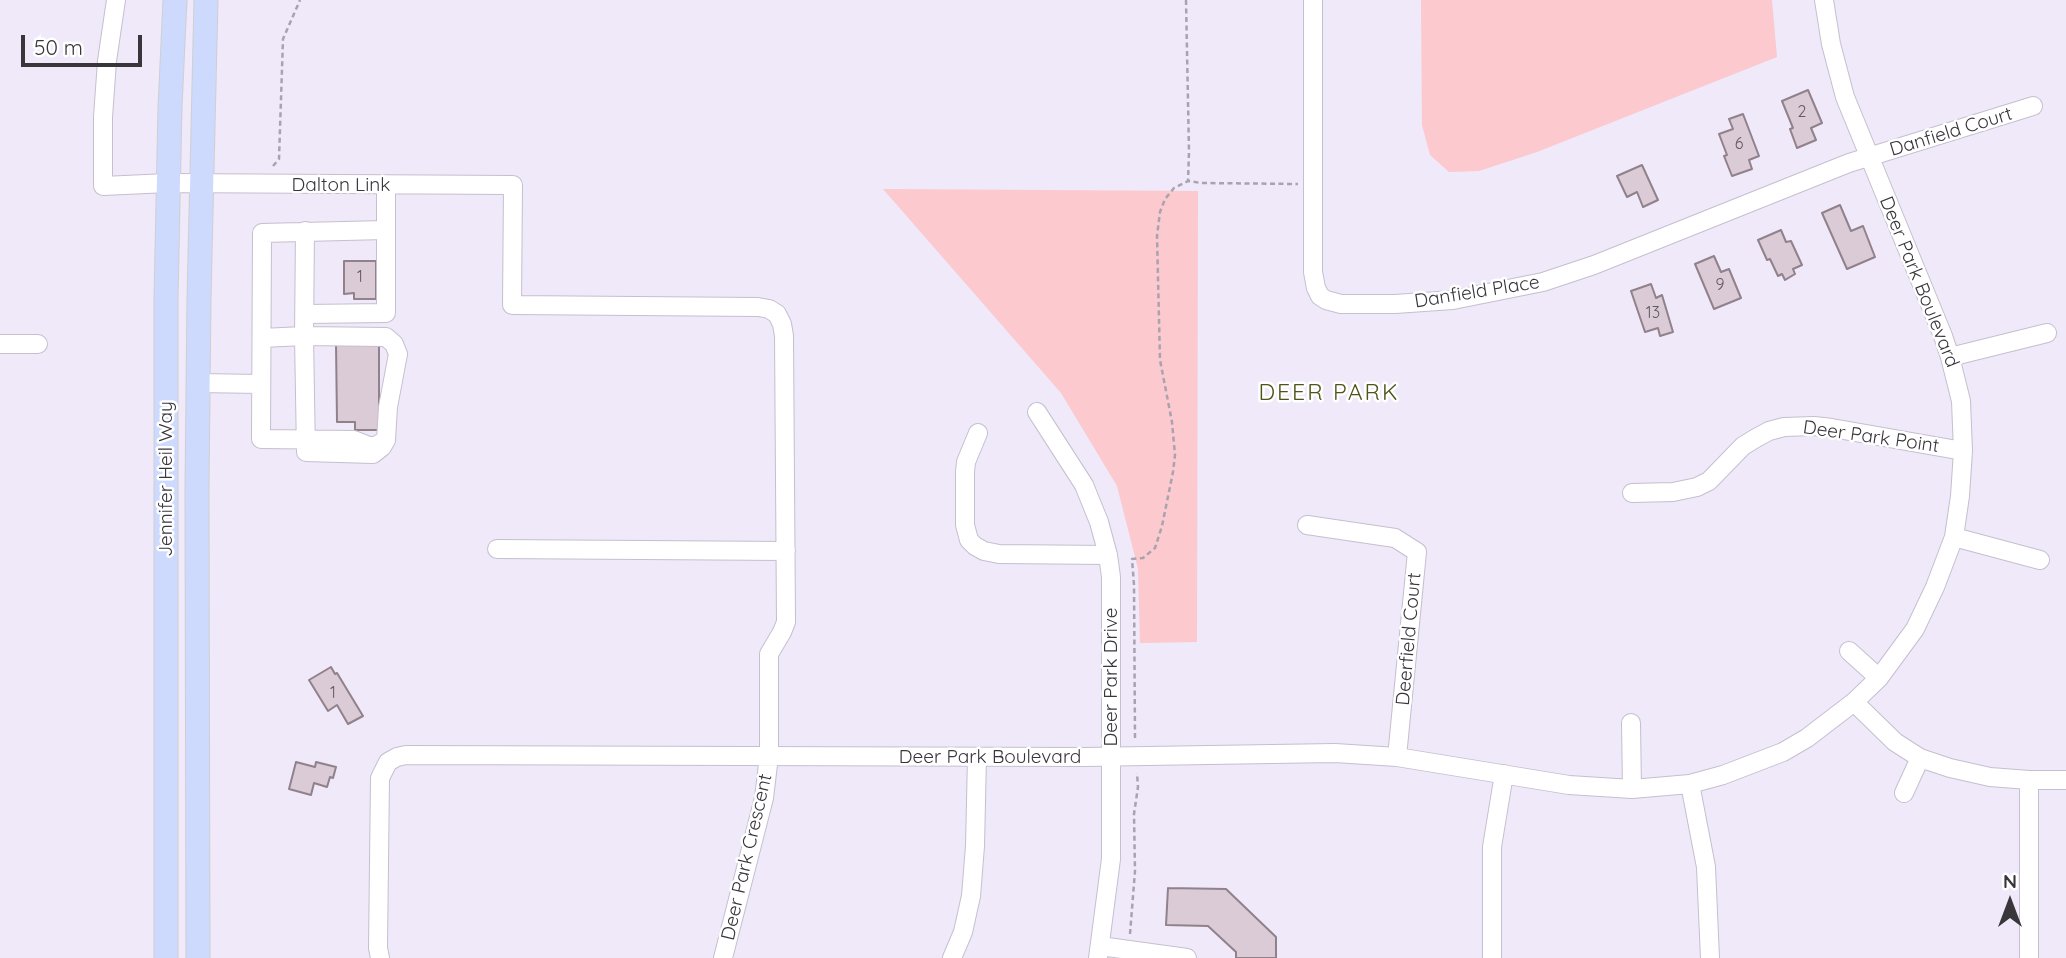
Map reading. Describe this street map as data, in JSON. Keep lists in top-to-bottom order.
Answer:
{
  "streets": {
    "main road": ["Jennifer Heil Way"],
    "street": [
      "Danfield Court",
      "Dalton Link",
      "Deer Park Boulevard",
      "Danfield Place",
      "Deer Park Point",
      "Deerfield Court",
      "Deer Park Drive",
      "Deer Park Crescent"
    ]
  },
  "crossings": [
    ["Danfield Court", "Deer Park Boulevard"],
    ["Danfield Court", "Danfield Place"],
    ["Dalton Link", "Jennifer Heil Way"],
    ["Dalton Link", "Deer Park Crescent"],
    ["Deer Park Boulevard", "Danfield Place"],
    ["Deer Park Boulevard", "Deer Park Point"],
    ["Deer Park Boulevard", "Deerfield Court"],
    ["Deer Park Boulevard", "Deer Park Drive"],
    ["Deer Park Boulevard", "Deer Park Crescent"]
  ],
  "districts": ["DEER PARK"],
  "house_numbers": [
    "2",
    "6",
    "1",
    "9",
    "13",
    "1"
  ],
  "scale_bar": "50 m",
  "north": "top"
}
